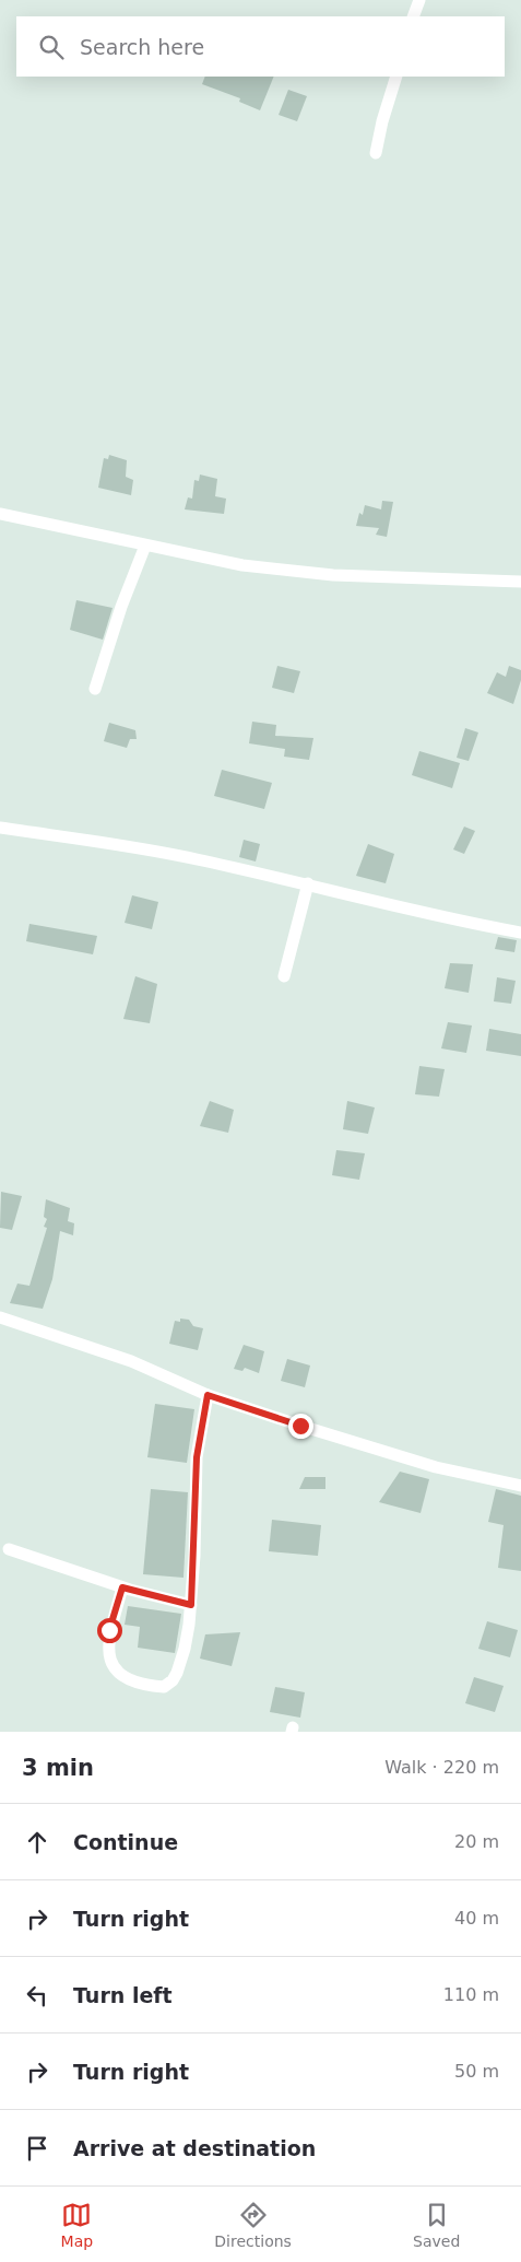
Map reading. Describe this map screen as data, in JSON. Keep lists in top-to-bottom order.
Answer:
{
  "page": {
    "search": "Search here",
    "heading": ["3 min", "Walk · 220 m"],
    "list": [
      ["Continue", "20 m"],
      ["Turn right", "40 m"],
      ["Turn left", "110 m"],
      ["Turn right", "50 m"],
      "Arrive at destination"
    ],
    "nav": ["Map", "Directions", "Saved"]
  }
}
